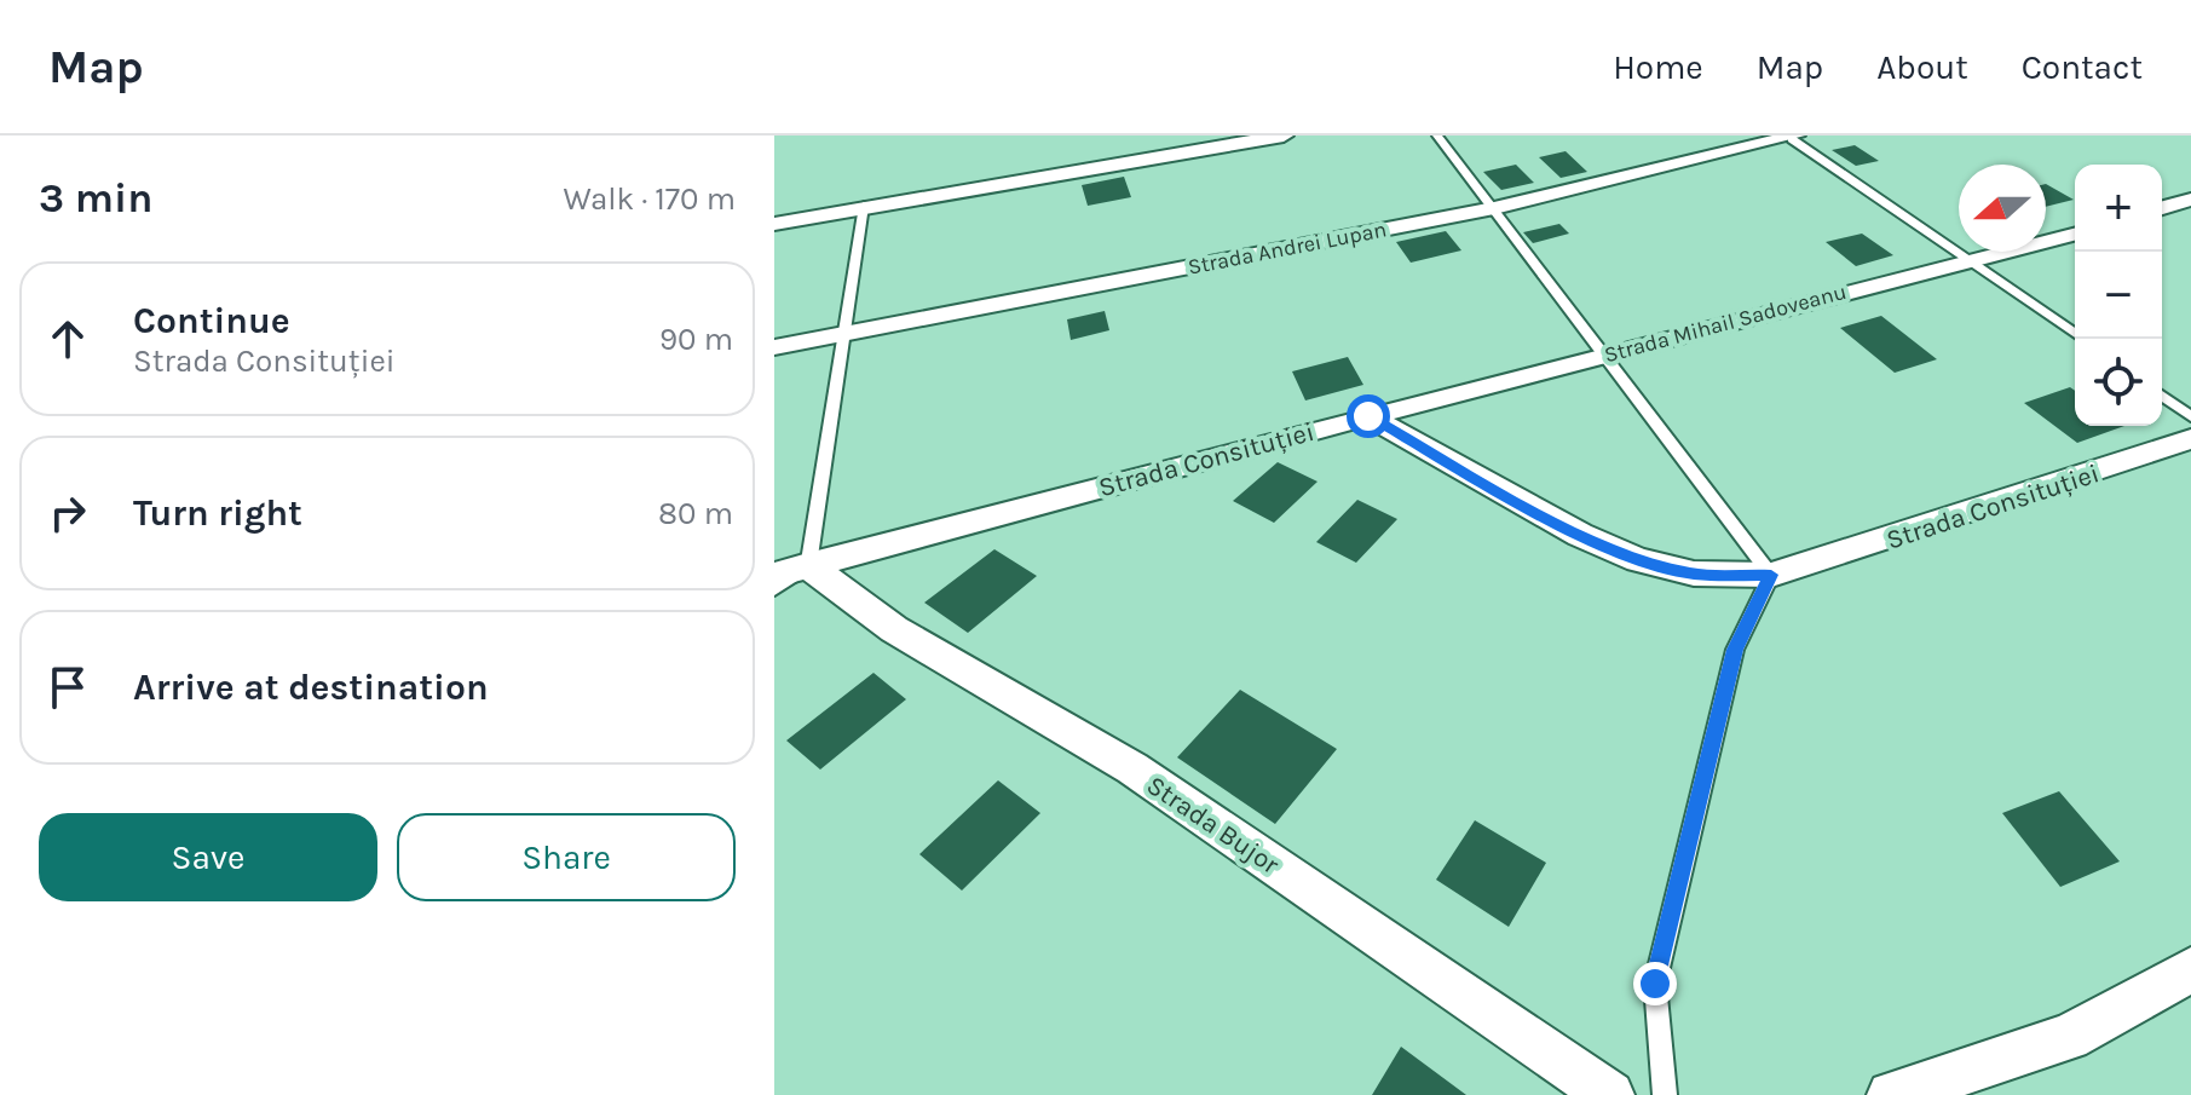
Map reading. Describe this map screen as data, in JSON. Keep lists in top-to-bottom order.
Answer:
{
  "streets": {
    "street": [
      "Strada Andrei Lupan",
      "Strada Mihail Sadoveanu",
      "Strada Consituției",
      "Strada Bujor"
    ]
  },
  "crossings": [
    ["Strada Mihail Sadoveanu", "Strada Consituției"],
    ["Strada Consituției", "Strada Bujor"]
  ],
  "north": "left",
  "page": {
    "header": "Map",
    "nav": [
      "Home",
      "Map",
      "About",
      "Contact"
    ],
    "heading": ["3 min", "Walk · 170 m"],
    "map_buttons": ["+", "−"],
    "list": [
      ["Continue", "Strada Consituției", "90 m"],
      ["Turn right", "80 m"],
      "Arrive at destination"
    ],
    "buttons": ["Save", "Share"]
  }
}
